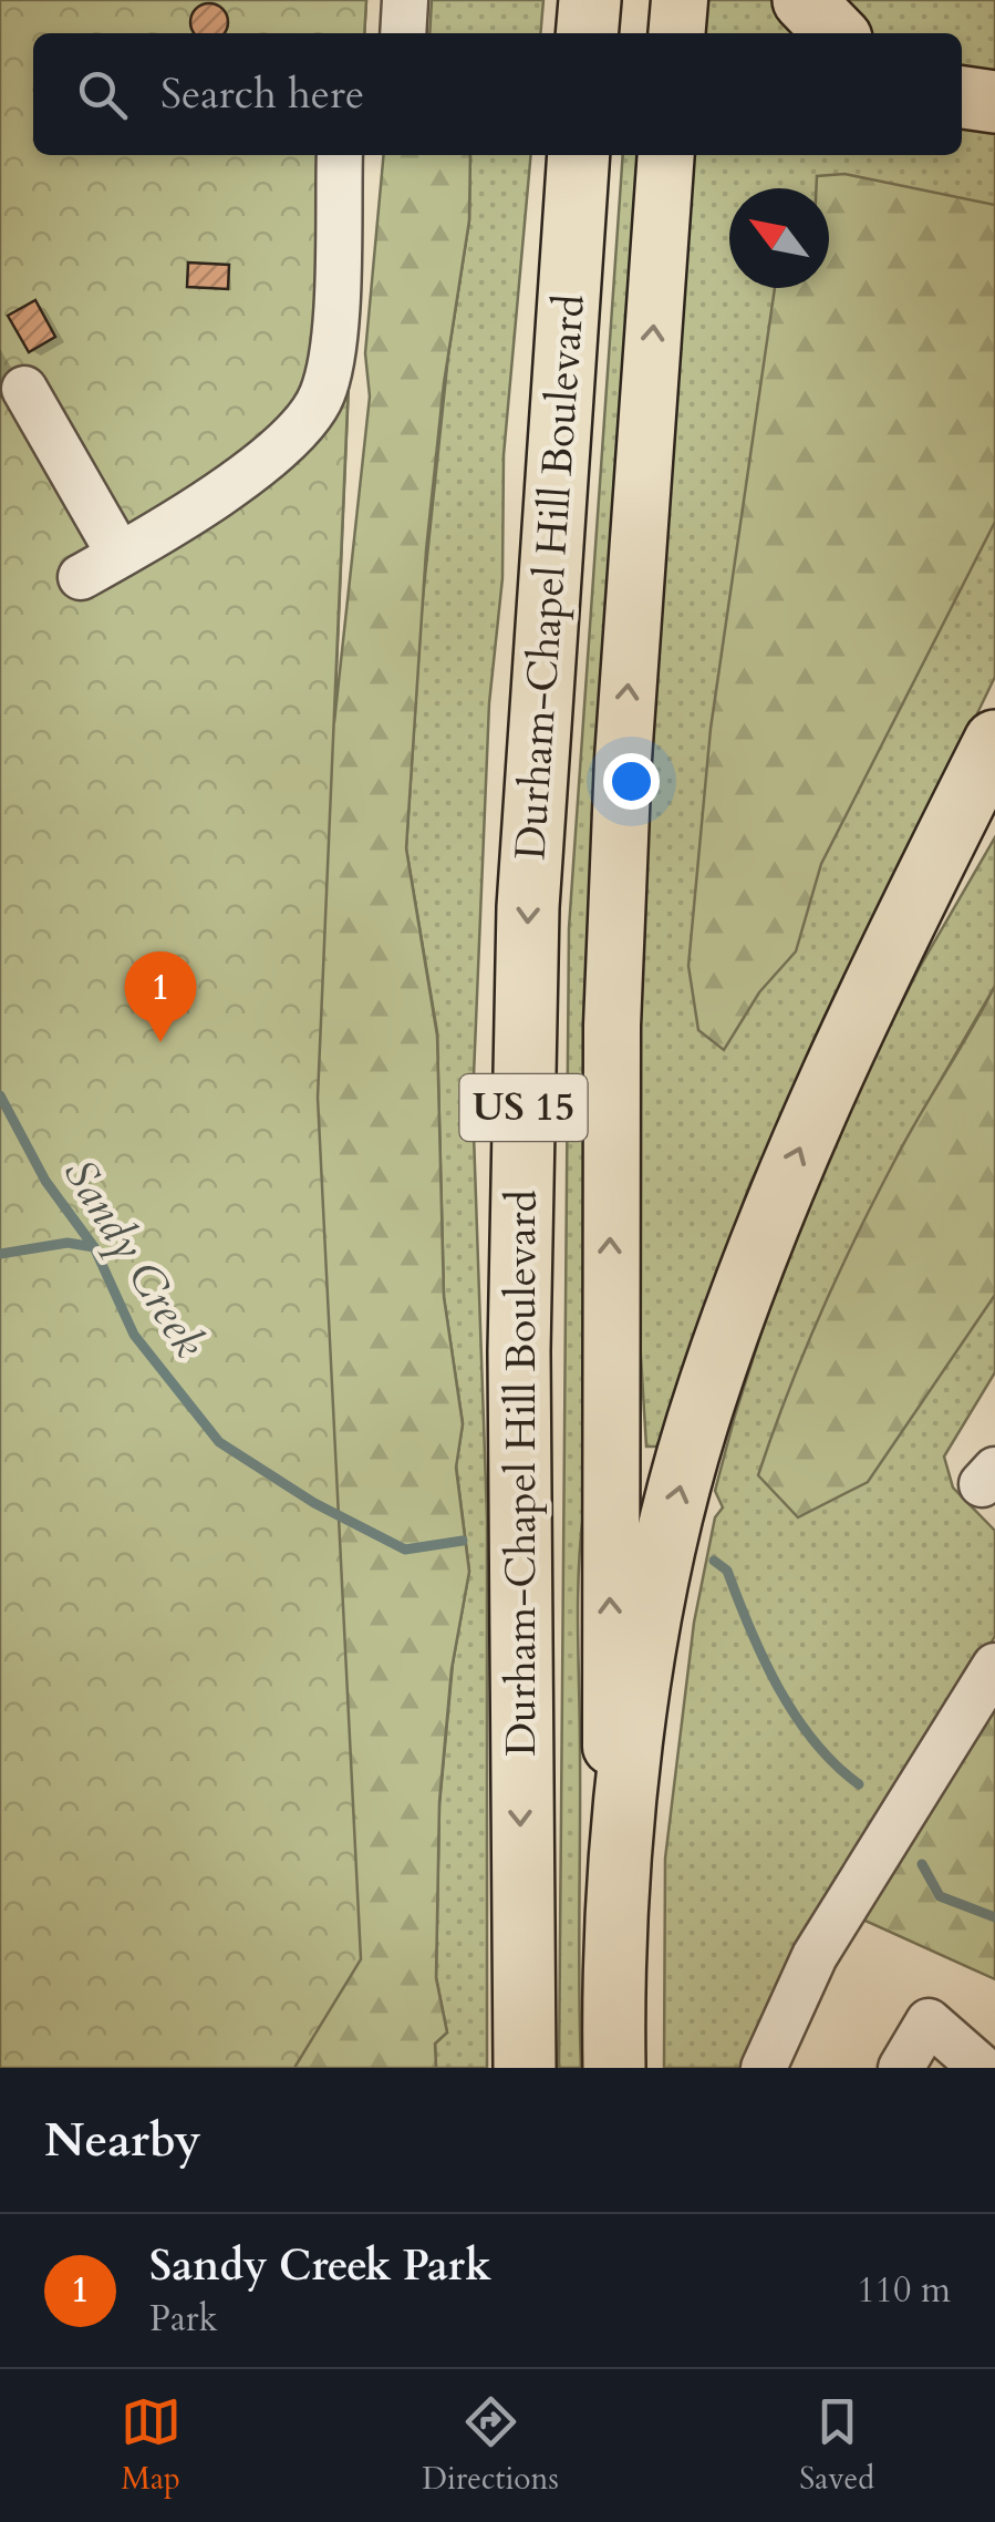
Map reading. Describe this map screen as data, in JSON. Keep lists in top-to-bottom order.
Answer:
{
  "streets": {
    "highway": ["Durham-Chapel Hill Boulevard", "US 15"]
  },
  "water": ["Sandy Creek"],
  "north": "top left",
  "page": {
    "search": "Search here",
    "pins": "1",
    "heading": "Nearby",
    "list": [
      {
        "mark": "1",
        "name": "Sandy Creek Park",
        "note": "Park",
        "value": "110 m"
      }
    ],
    "nav": ["Map", "Directions", "Saved"]
  }
}
